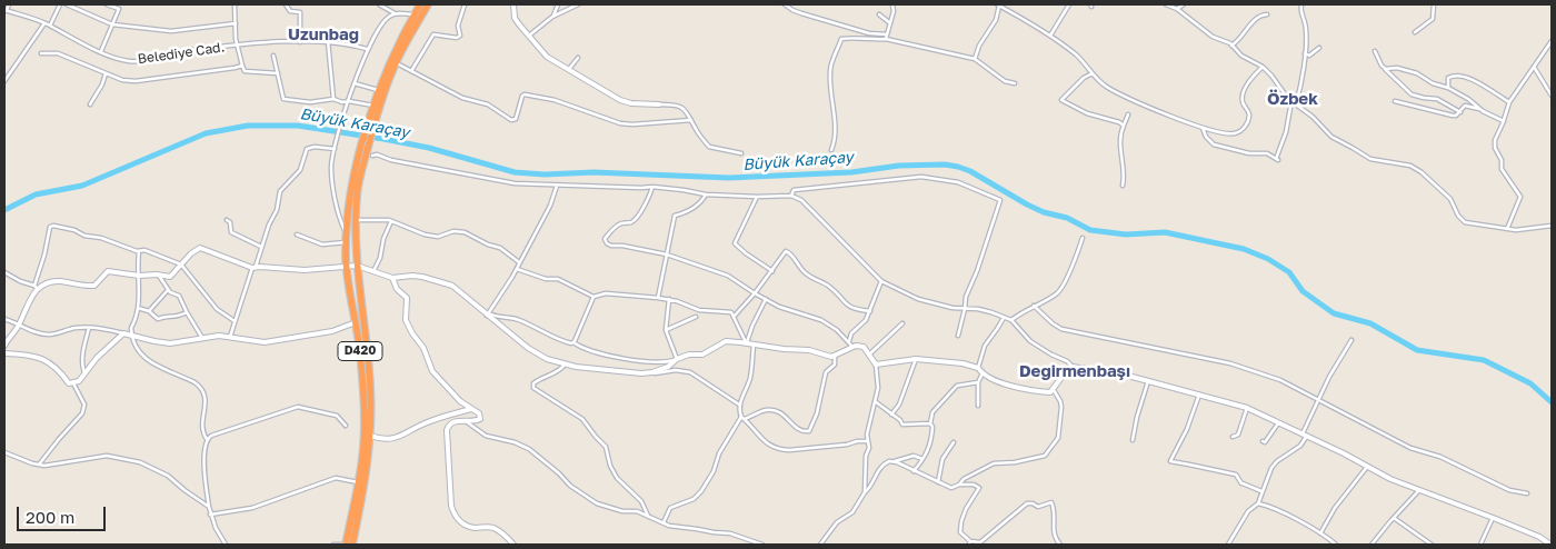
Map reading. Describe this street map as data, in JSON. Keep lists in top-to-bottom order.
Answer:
{
  "streets": {
    "highway": ["D420"],
    "street": ["Belediye Cad."]
  },
  "districts": ["Uzunbağ", "Özbek", "Değirmenbaşı"],
  "water": ["Büyük Karaçay"],
  "scale_bar": "200 m"
}
